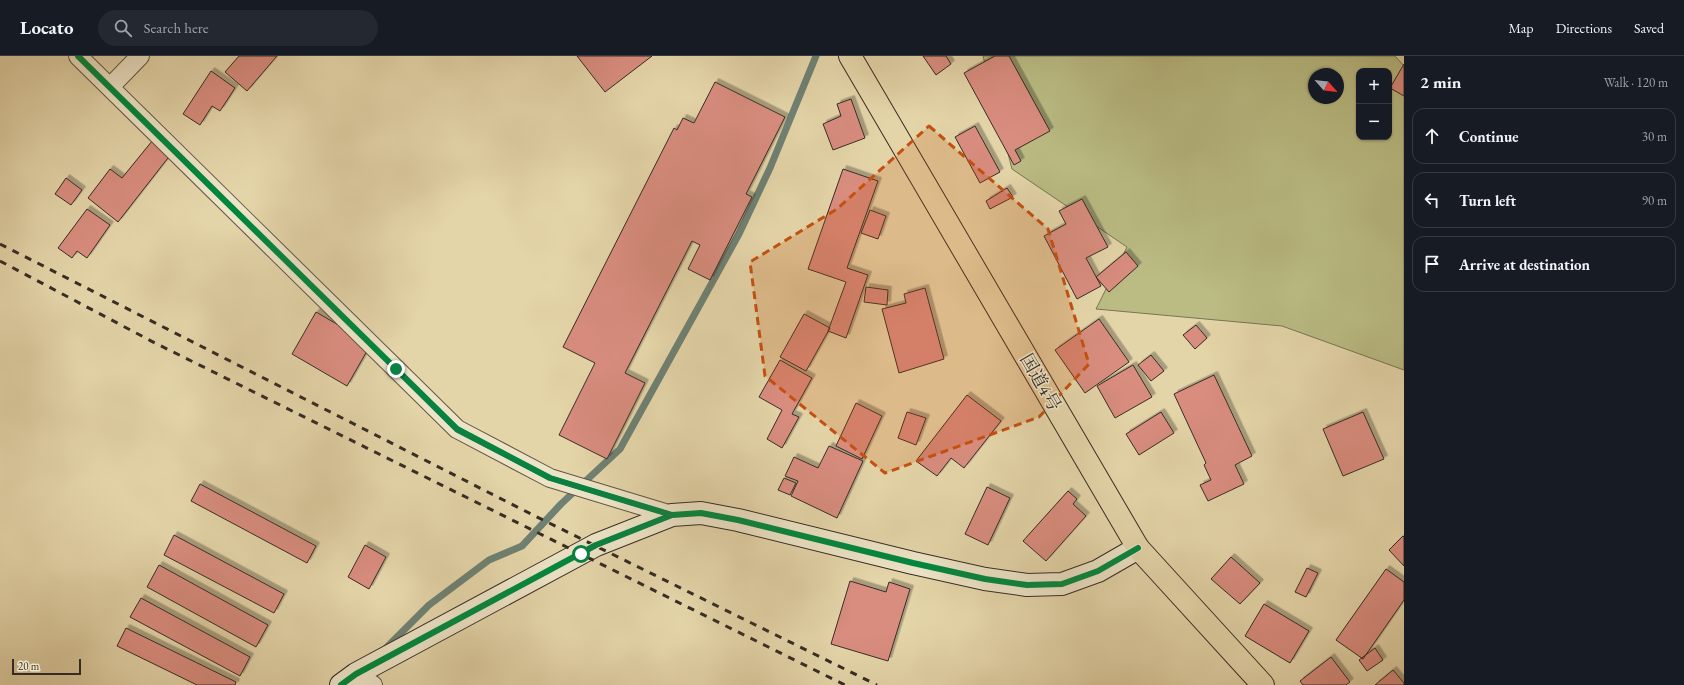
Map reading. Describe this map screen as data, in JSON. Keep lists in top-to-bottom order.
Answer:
{
  "streets": {
    "highway": ["国道4号"]
  },
  "scale_bar": "20 m",
  "north": "bottom right",
  "page": {
    "header": "Locato",
    "search": "Search here",
    "nav": ["Map", "Directions", "Saved"],
    "heading": ["2 min", "Walk · 120 m"],
    "map_buttons": ["+", "−"],
    "list": [
      ["Continue", "30 m"],
      ["Turn left", "90 m"],
      "Arrive at destination"
    ],
    "scale": "20 m"
  }
}
